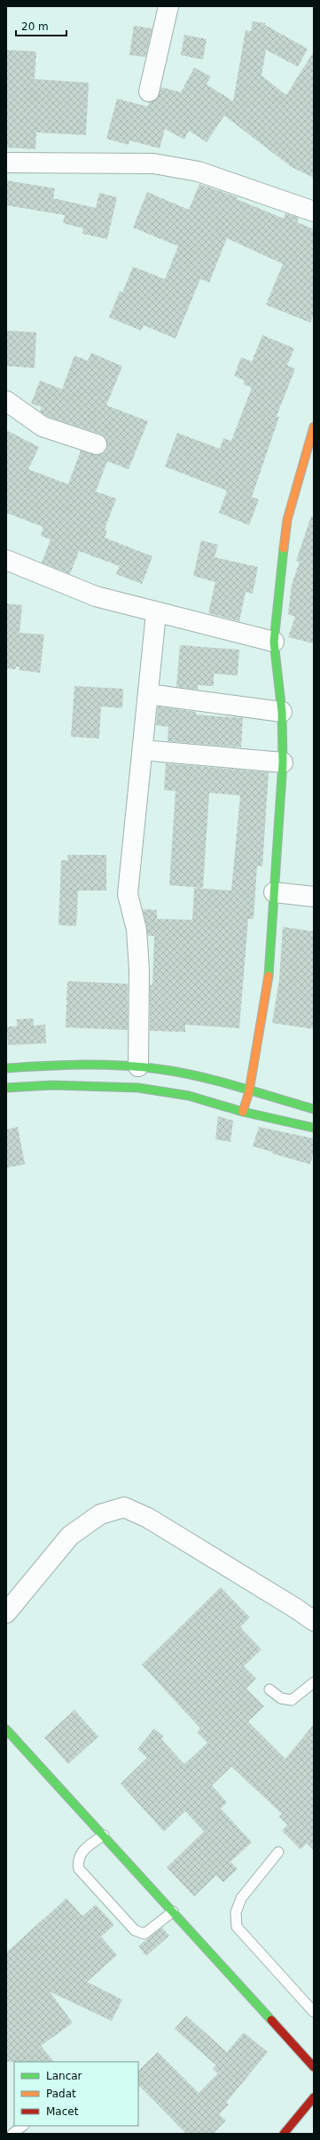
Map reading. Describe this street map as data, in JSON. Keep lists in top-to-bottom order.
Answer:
{
  "legend": ["Lancar", "Padat", "Macet"],
  "scale_bar": "20 m"
}
